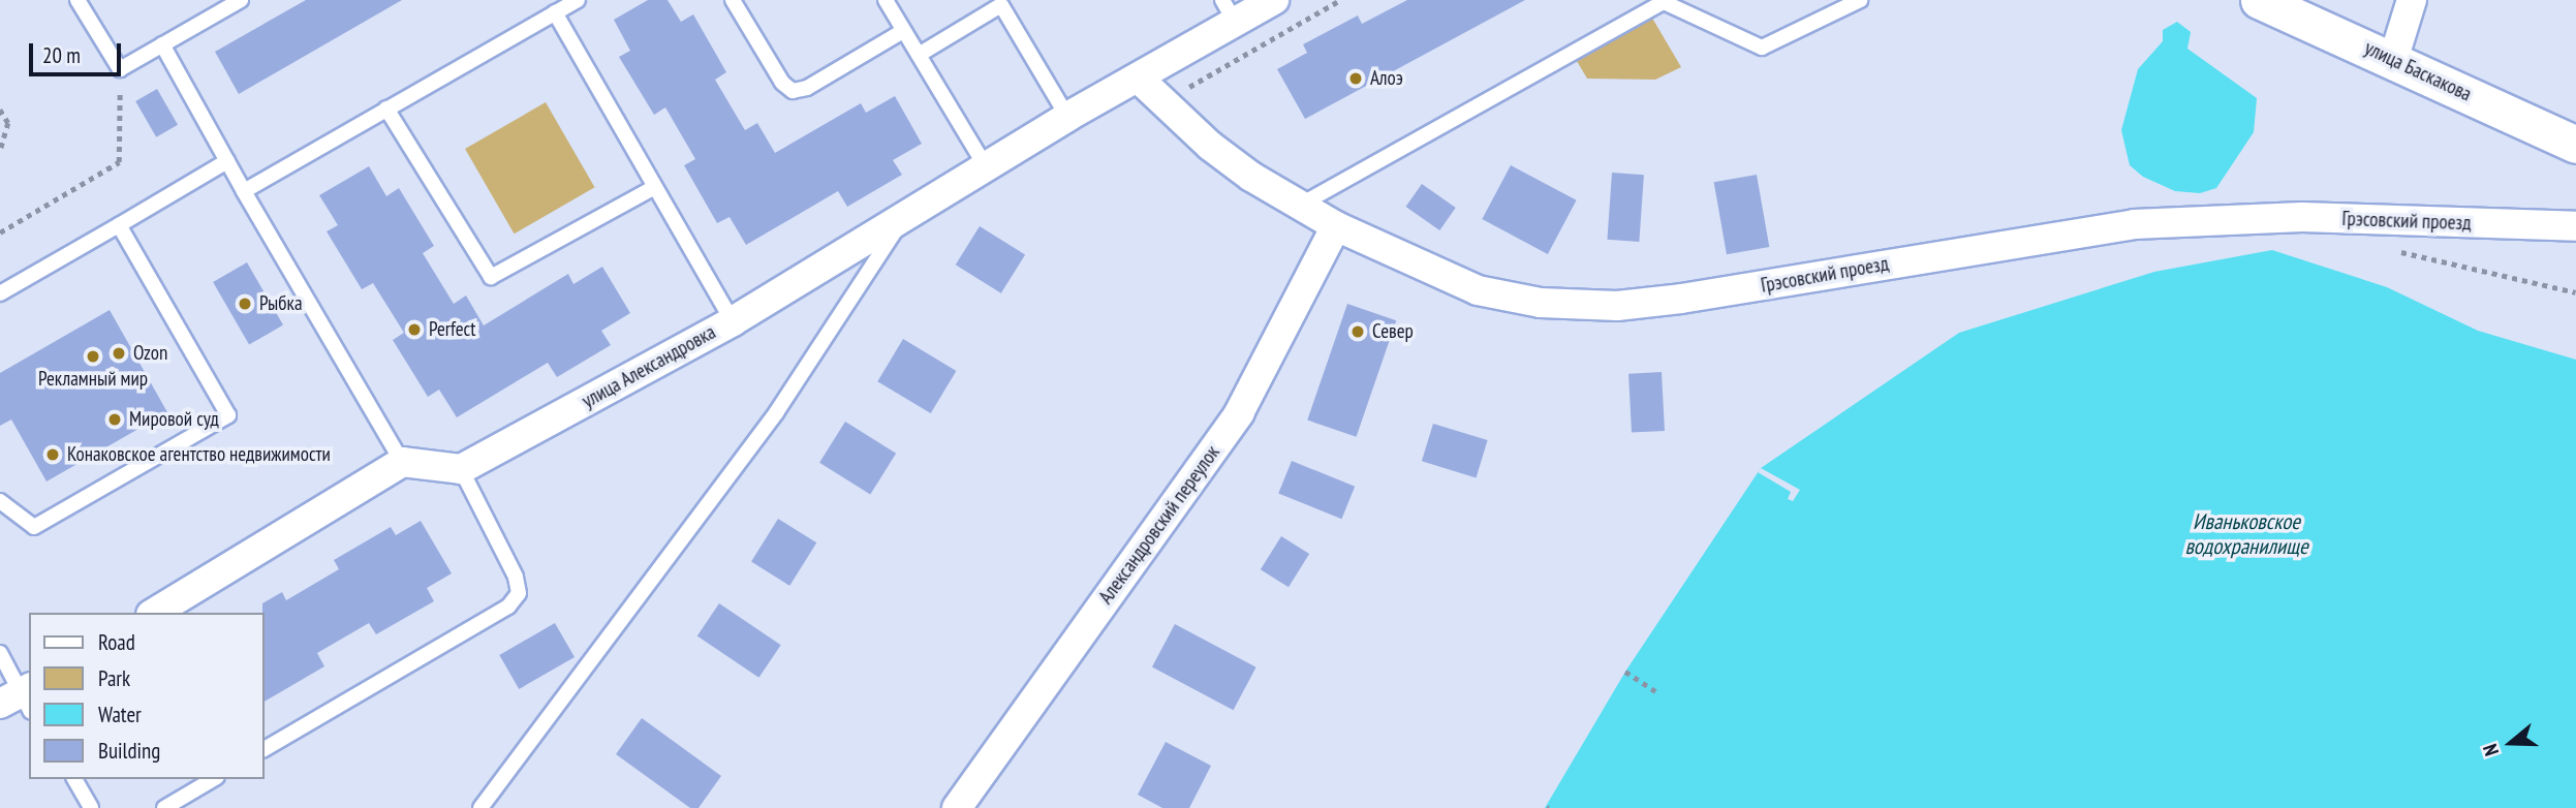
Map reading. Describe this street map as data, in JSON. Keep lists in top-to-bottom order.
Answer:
{
  "streets": {
    "street": [
      "улица Баскакова",
      "Грэсовский проезд",
      "улица Александровка",
      "Александровский переулок"
    ]
  },
  "crossings": [
    ["Грэсовский проезд", "улица Александровка"],
    ["Грэсовский проезд", "Александровский переулок"]
  ],
  "water": ["Иваньковское водохранилище"],
  "places": [
    "Алоэ",
    "Рыбка",
    "Perfect",
    "Север",
    "Ozon",
    "Рекламный мир",
    "Мировой суд",
    "Конаковское агентство недвижимости"
  ],
  "legend": [
    "Road",
    "Park",
    "Water",
    "Building"
  ],
  "scale_bar": "20 m",
  "north": "left"
}
